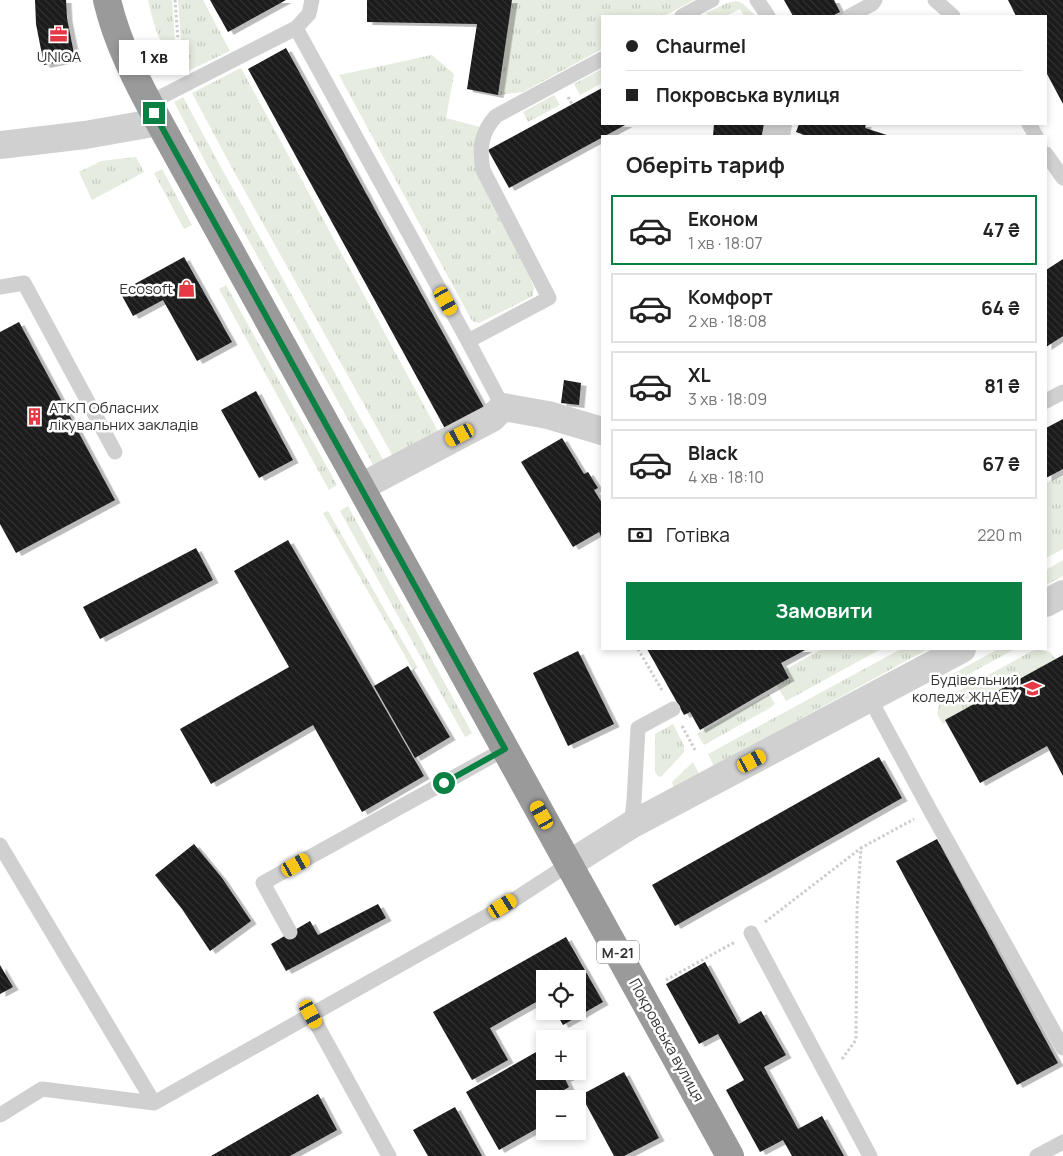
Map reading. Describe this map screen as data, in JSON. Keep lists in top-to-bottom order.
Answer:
{
  "streets": {
    "highway": ["М-21", "Покровська вулиця"]
  },
  "places": {
    "office": ["UNIQA"],
    "shop": ["Ecosoft"],
    "building": ["АТКП Обласних лікувальних закладів"],
    "school or university": ["Будівельний коледж ЖНАЕУ"]
  },
  "page": {
    "banner": ["Chaurmel", "Покровська вулиця"],
    "bubble": "1 хв",
    "heading": "Оберіть тариф",
    "list": [
      {
        "name": "Економ",
        "note": "1 хв · 18:07",
        "value": "47 ₴"
      },
      {
        "name": "Комфорт",
        "note": "2 хв · 18:08",
        "value": "64 ₴"
      },
      {
        "name": "XL",
        "note": "3 хв · 18:09",
        "value": "81 ₴"
      },
      {
        "name": "Black",
        "note": "4 хв · 18:10",
        "value": "67 ₴"
      }
    ],
    "pay": ["Готівка", "220 m"],
    "buttons": "Замовити",
    "map_buttons": ["+", "−"]
  }
}
